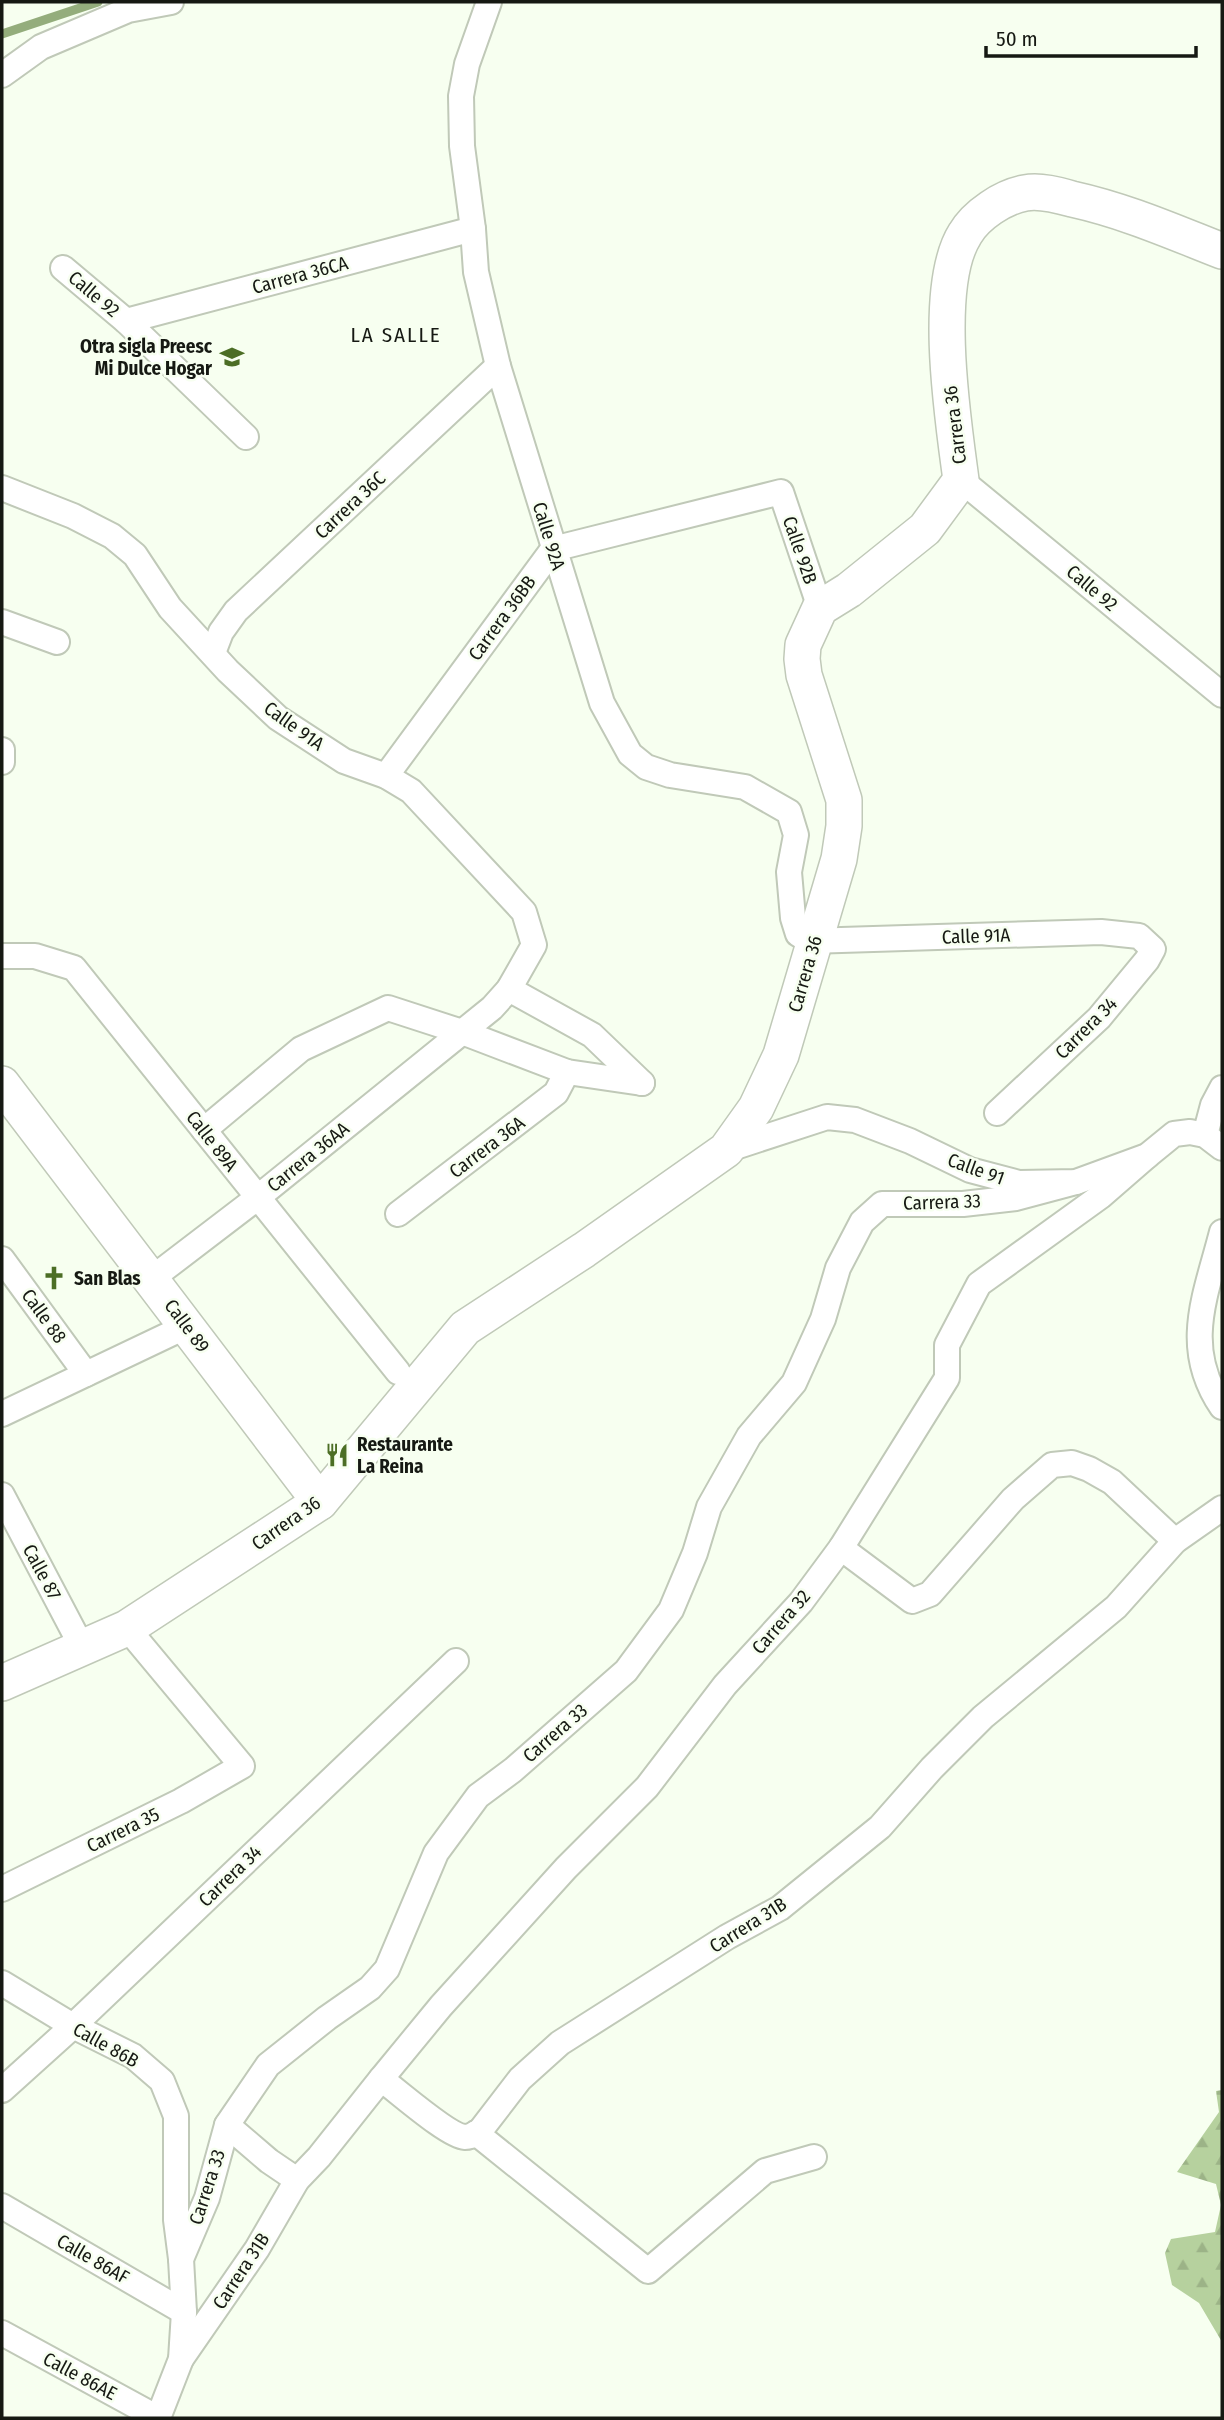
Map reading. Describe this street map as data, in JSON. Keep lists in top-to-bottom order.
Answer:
{
  "streets": {
    "main road": ["Carrera 36", "Calle 89"],
    "street": [
      "Carrera 36CA",
      "Calle 92",
      "Carrera 36C",
      "Calle 92A",
      "Calle 92B",
      "Carrera 36BB",
      "Calle 91A",
      "Carrera 34",
      "Calle 89A",
      "Carrera 36A",
      "Carrera 36AA",
      "Calle 91",
      "Carrera 33",
      "Calle 88",
      "Calle 87",
      "Carrera 32",
      "Carrera 35",
      "Carrera 31B",
      "Calle 86B",
      "Calle 86AF",
      "Calle 86AE"
    ]
  },
  "crossings": [
    ["Carrera 36CA", "Calle 92"],
    ["Carrera 36CA", "Calle 92A"],
    ["Calle 92", "Carrera 36"],
    ["Carrera 36", "Calle 92A"],
    ["Carrera 36", "Calle 92B"],
    ["Carrera 36", "Calle 91A"],
    ["Carrera 36", "Calle 91"],
    ["Carrera 36", "Calle 89"],
    ["Carrera 36", "Calle 87"],
    ["Carrera 36", "Carrera 35"],
    ["Carrera 36C", "Calle 92A"],
    ["Carrera 36C", "Calle 91A"],
    ["Calle 92A", "Calle 92B"],
    ["Calle 92A", "Carrera 36BB"],
    ["Calle 92A", "Calle 91A"],
    ["Calle 92B", "Carrera 36BB"],
    ["Carrera 36BB", "Calle 91A"],
    ["Calle 91A", "Carrera 34"],
    ["Calle 91A", "Carrera 36AA"],
    ["Carrera 34", "Calle 86B"],
    ["Calle 89A", "Carrera 36AA"],
    ["Carrera 36AA", "Calle 89"],
    ["Calle 91", "Carrera 33"],
    ["Calle 91", "Carrera 32"],
    ["Carrera 33", "Carrera 31B"],
    ["Carrera 33", "Calle 86B"],
    ["Carrera 33", "Calle 86AF"],
    ["Carrera 33", "Calle 86AE"],
    ["Carrera 32", "Carrera 31B"]
  ],
  "districts": ["LA SALLE"],
  "places": {
    "school or university": ["Otra sigla Preesc Mi Dulce Hogar"],
    "church": ["San Blas"],
    "restaurant": ["Restaurante La Reina"]
  },
  "scale_bar": "50 m"
}
